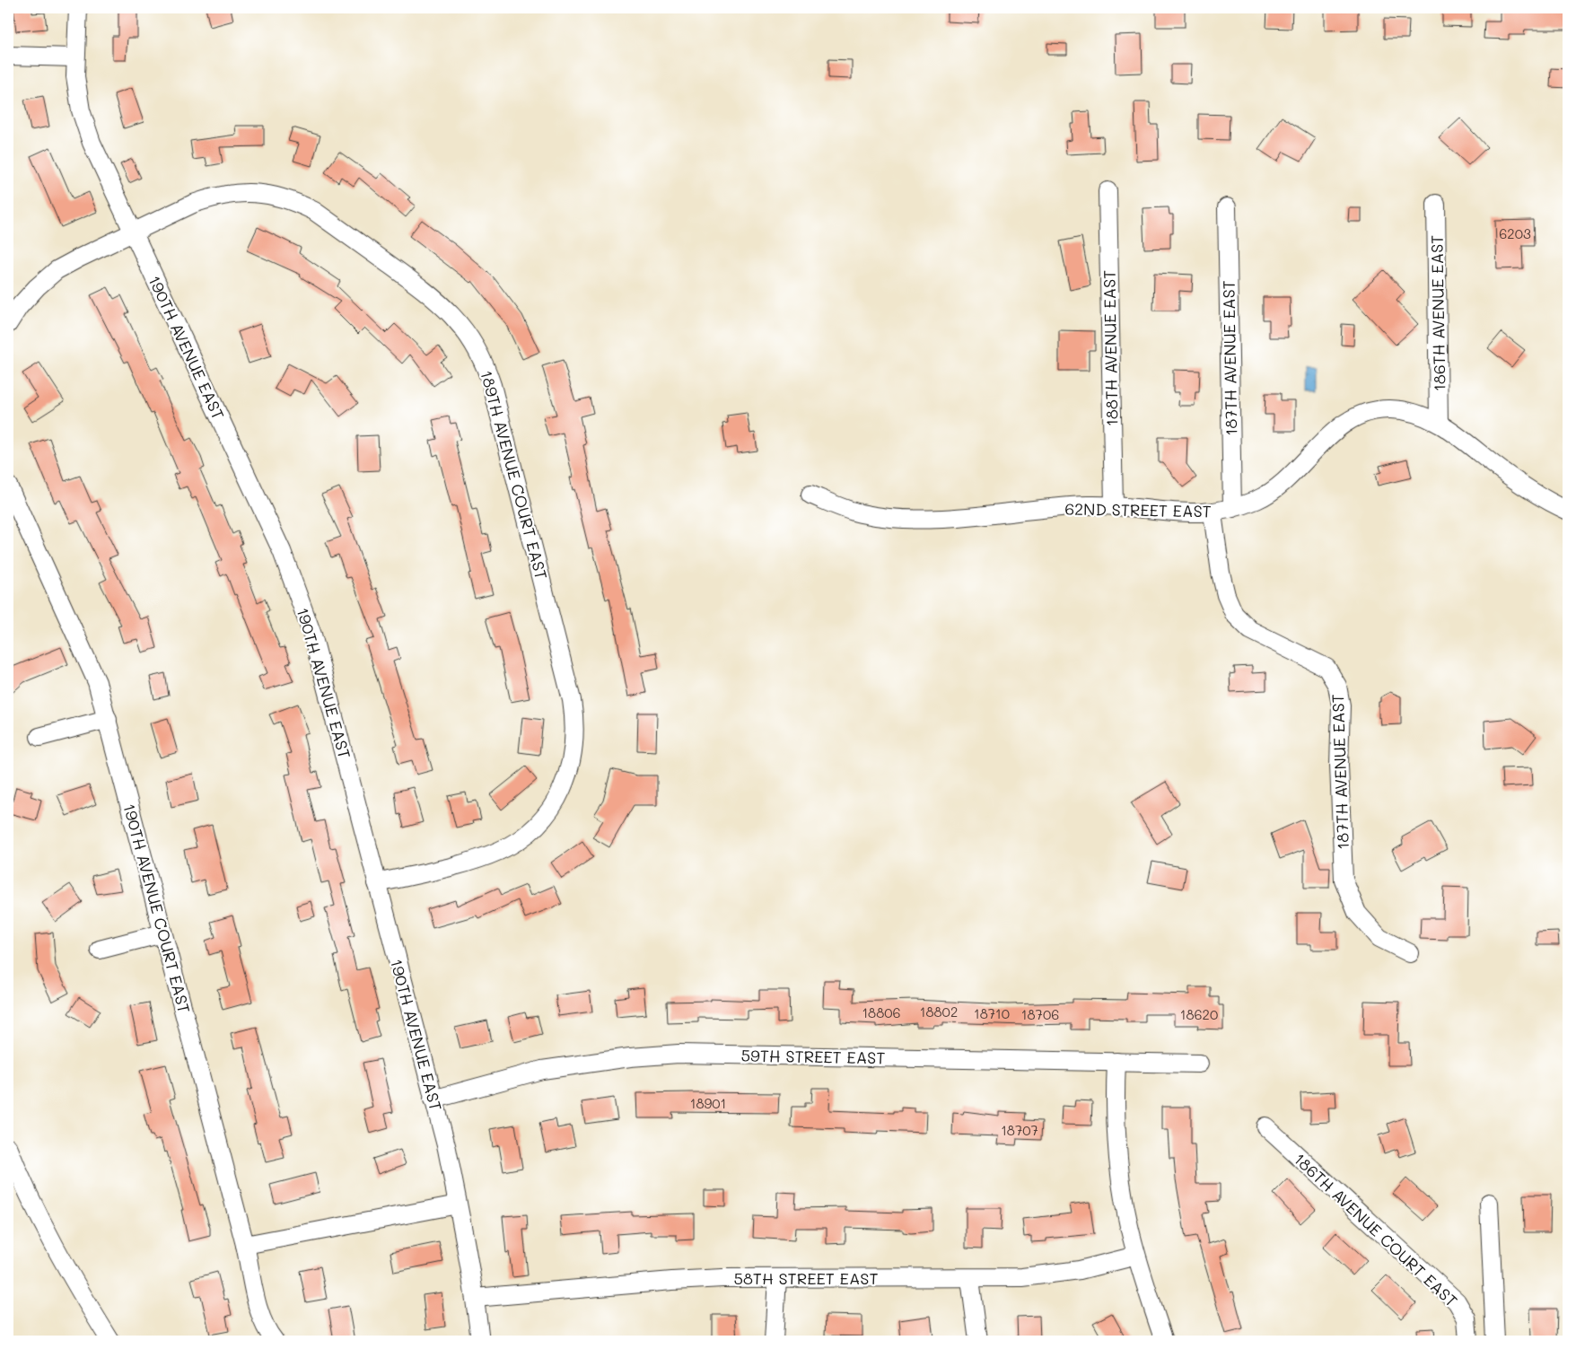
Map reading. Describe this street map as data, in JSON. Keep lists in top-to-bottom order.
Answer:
{
  "streets": {
    "street": [
      "186TH AVENUE EAST",
      "190TH AVENUE EAST",
      "188TH AVENUE EAST",
      "187TH AVENUE EAST",
      "189TH AVENUE COURT EAST",
      "62ND STREET EAST",
      "190TH AVENUE COURT EAST",
      "59TH STREET EAST",
      "186TH AVENUE COURT EAST",
      "58TH STREET EAST"
    ]
  },
  "crossings": [
    ["186TH AVENUE EAST", "62ND STREET EAST"],
    ["190TH AVENUE EAST", "189TH AVENUE COURT EAST"],
    ["190TH AVENUE EAST", "59TH STREET EAST"],
    ["190TH AVENUE EAST", "58TH STREET EAST"],
    ["188TH AVENUE EAST", "62ND STREET EAST"],
    ["187TH AVENUE EAST", "62ND STREET EAST"]
  ],
  "house_numbers": [
    "6203",
    "18802",
    "18806",
    "18710",
    "18706",
    "18620",
    "18901",
    "18707"
  ]
}
